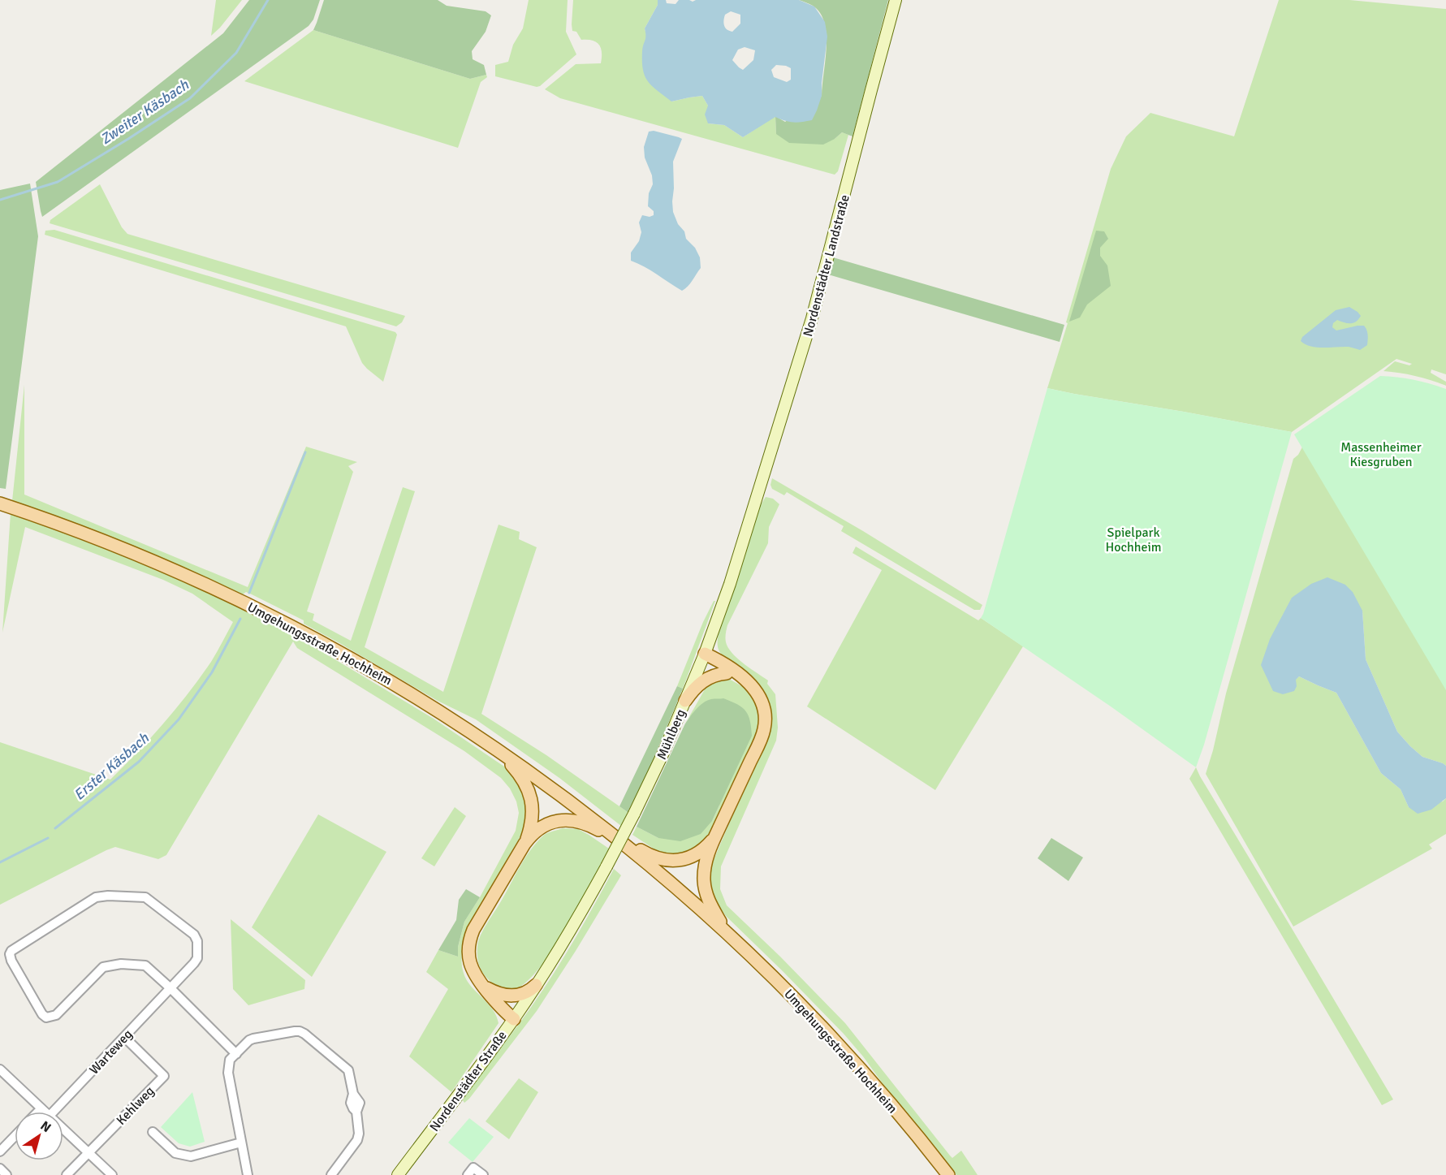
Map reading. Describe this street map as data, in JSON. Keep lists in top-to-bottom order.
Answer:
{
  "streets": {
    "main road": [
      "Nordenstädter Landstraße",
      "Umgehungsstraße Hochheim",
      "Mühlberg",
      "Nordenstädter Straße"
    ],
    "street": ["Warteweg", "Kehlweg"]
  },
  "crossings": [
    ["Nordenstädter Landstraße", "Mühlberg"],
    ["Mühlberg", "Nordenstädter Straße"],
    ["Warteweg", "Kehlweg"]
  ],
  "water": ["Zweiter Käsbach", "Erster Käsbach"],
  "parks": ["Massenheimer Kiesgruben", "Spielpark Hochheim"],
  "north": "top right"
}
